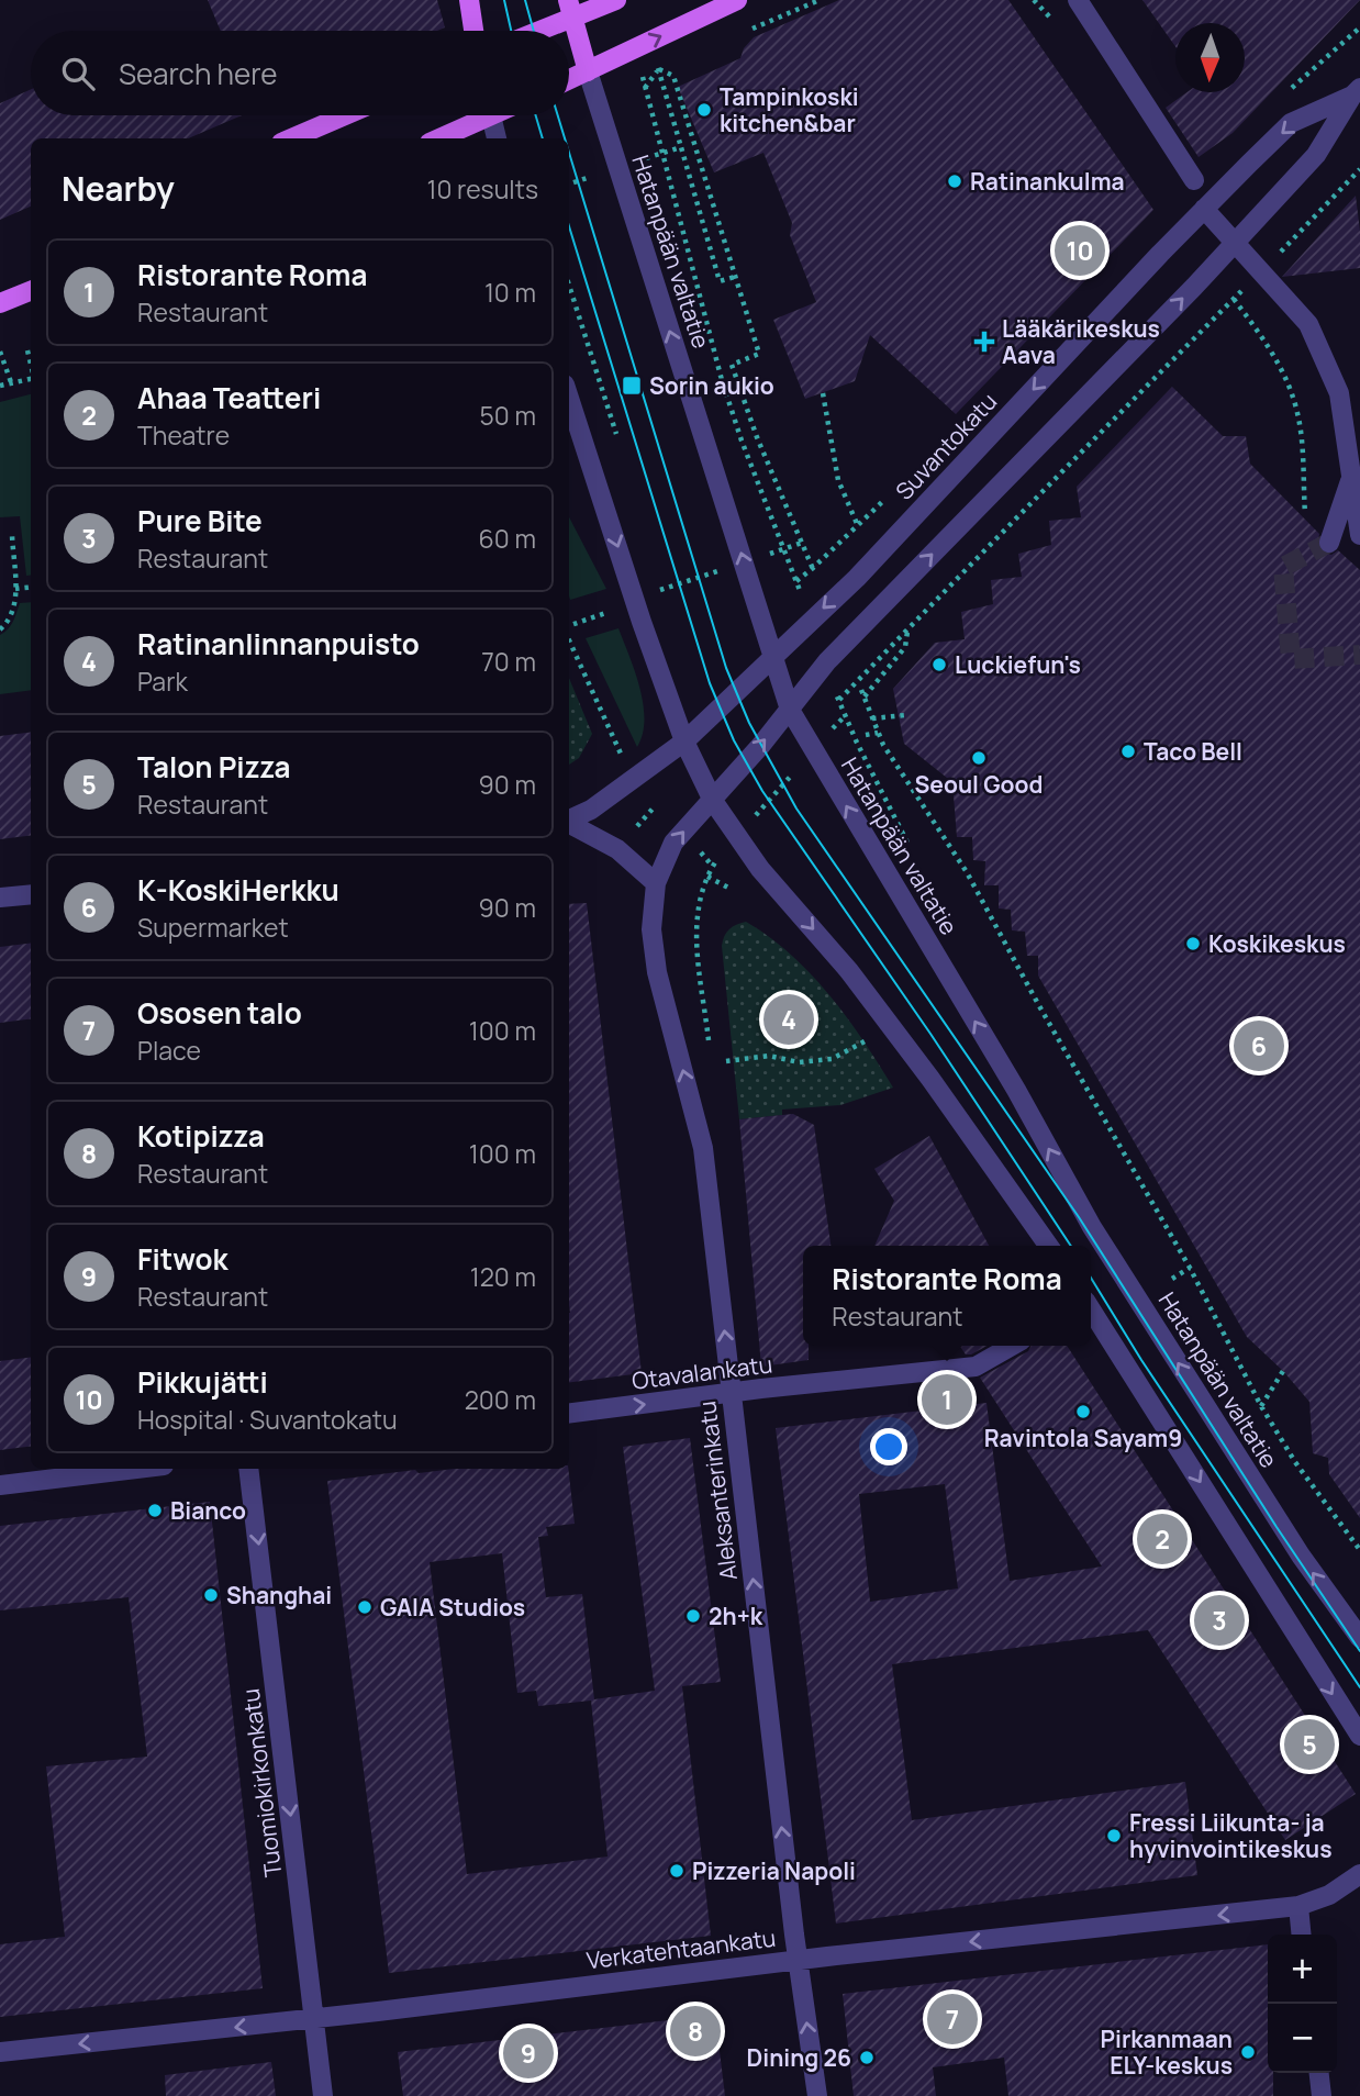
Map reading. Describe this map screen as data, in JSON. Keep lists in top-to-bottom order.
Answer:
{
  "streets": {
    "main road": ["Hatanpään valtatie"],
    "street": [
      "Suvantokatu",
      "Otavalankatu",
      "Aleksanterinkatu",
      "Tuomiokirkonkatu",
      "Verkatehtaankatu"
    ]
  },
  "crossings": [
    ["Hatanpään valtatie", "Suvantokatu"],
    ["Suvantokatu", "Aleksanterinkatu"],
    ["Otavalankatu", "Aleksanterinkatu"],
    ["Aleksanterinkatu", "Verkatehtaankatu"],
    ["Tuomiokirkonkatu", "Verkatehtaankatu"]
  ],
  "one_way": [
    "Hatanpään valtatie",
    "Otavalankatu",
    "Aleksanterinkatu",
    "Tuomiokirkonkatu",
    "Verkatehtaankatu"
  ],
  "places": {
    "other": [
      "Tampinkoski kitchen&bar",
      "Ratinankulma",
      "Luckiefun's",
      "Taco Bell",
      "Seoul Good",
      "Koskikeskus",
      "Ravintola Sayam9",
      "Bianco",
      "Shanghai",
      "GAIA Studios",
      "2h+k",
      "Fressi Liikunta- ja hyvinvointikeskus",
      "Pizzeria Napoli",
      "Pirkanmaan ELY-keskus",
      "Dining 26"
    ],
    "health": ["Lääkärikeskus Aava"],
    "transit": ["Sorin aukio"]
  },
  "north": "bottom",
  "page": {
    "search": "Search here",
    "heading": ["Nearby", "10 results"],
    "pins": [
      "10",
      "4",
      "6",
      "1",
      "2",
      "3",
      "5",
      "7",
      "8",
      "9"
    ],
    "list": [
      {
        "mark": "1",
        "name": "Ristorante Roma",
        "note": "Restaurant",
        "value": "10 m"
      },
      {
        "mark": "2",
        "name": "Ahaa Teatteri",
        "note": "Theatre",
        "value": "50 m"
      },
      {
        "mark": "3",
        "name": "Pure Bite",
        "note": "Restaurant",
        "value": "60 m"
      },
      {
        "mark": "4",
        "name": "Ratinanlinnanpuisto",
        "note": "Park",
        "value": "70 m"
      },
      {
        "mark": "5",
        "name": "Talon Pizza",
        "note": "Restaurant",
        "value": "90 m"
      },
      {
        "mark": "6",
        "name": "K-KoskiHerkku",
        "note": "Supermarket",
        "value": "90 m"
      },
      {
        "mark": "7",
        "name": "Ososen talo",
        "note": "Place",
        "value": "100 m"
      },
      {
        "mark": "8",
        "name": "Kotipizza",
        "note": "Restaurant",
        "value": "100 m"
      },
      {
        "mark": "9",
        "name": "Fitwok",
        "note": "Restaurant",
        "value": "120 m"
      },
      {
        "mark": "10",
        "name": "Pikkujätti",
        "note": "Hospital · Suvantokatu",
        "value": "200 m"
      }
    ],
    "popup": ["Ristorante Roma", "Restaurant"],
    "map_buttons": ["+", "−"]
  }
}
